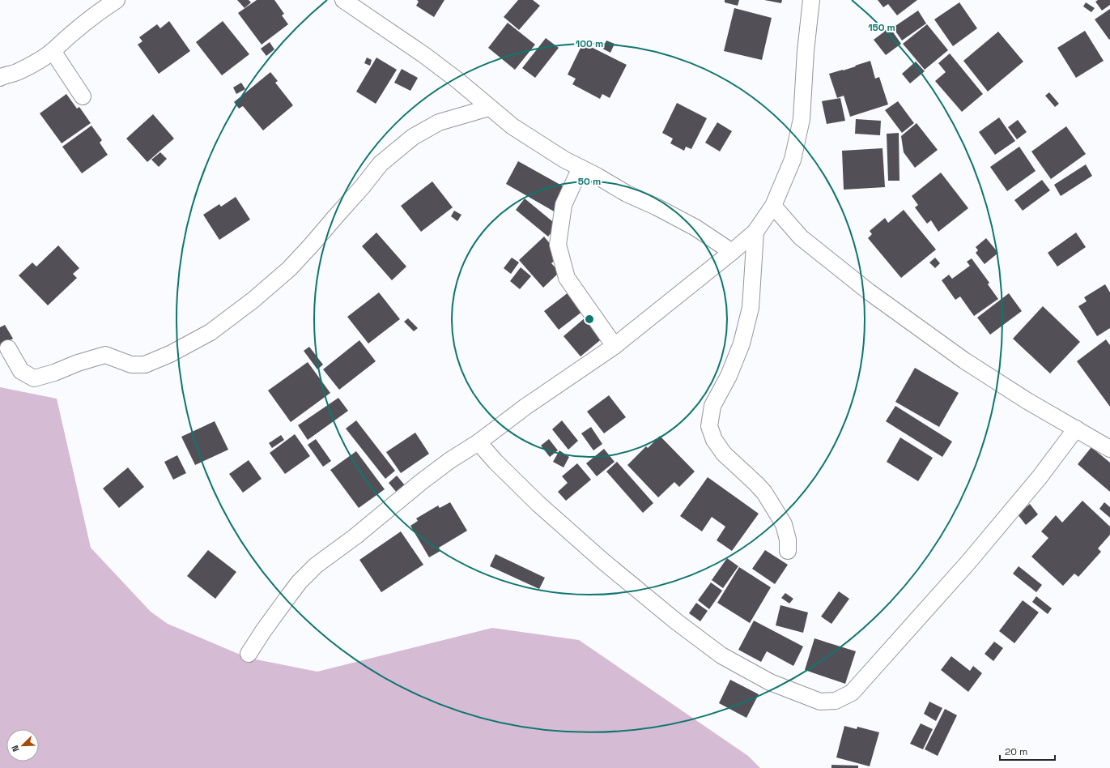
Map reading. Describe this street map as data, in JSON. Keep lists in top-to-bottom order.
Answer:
{
  "scale_bar": "20 m",
  "north": "bottom left",
  "rings": ["150 m", "100 m", "50 m"]
}
